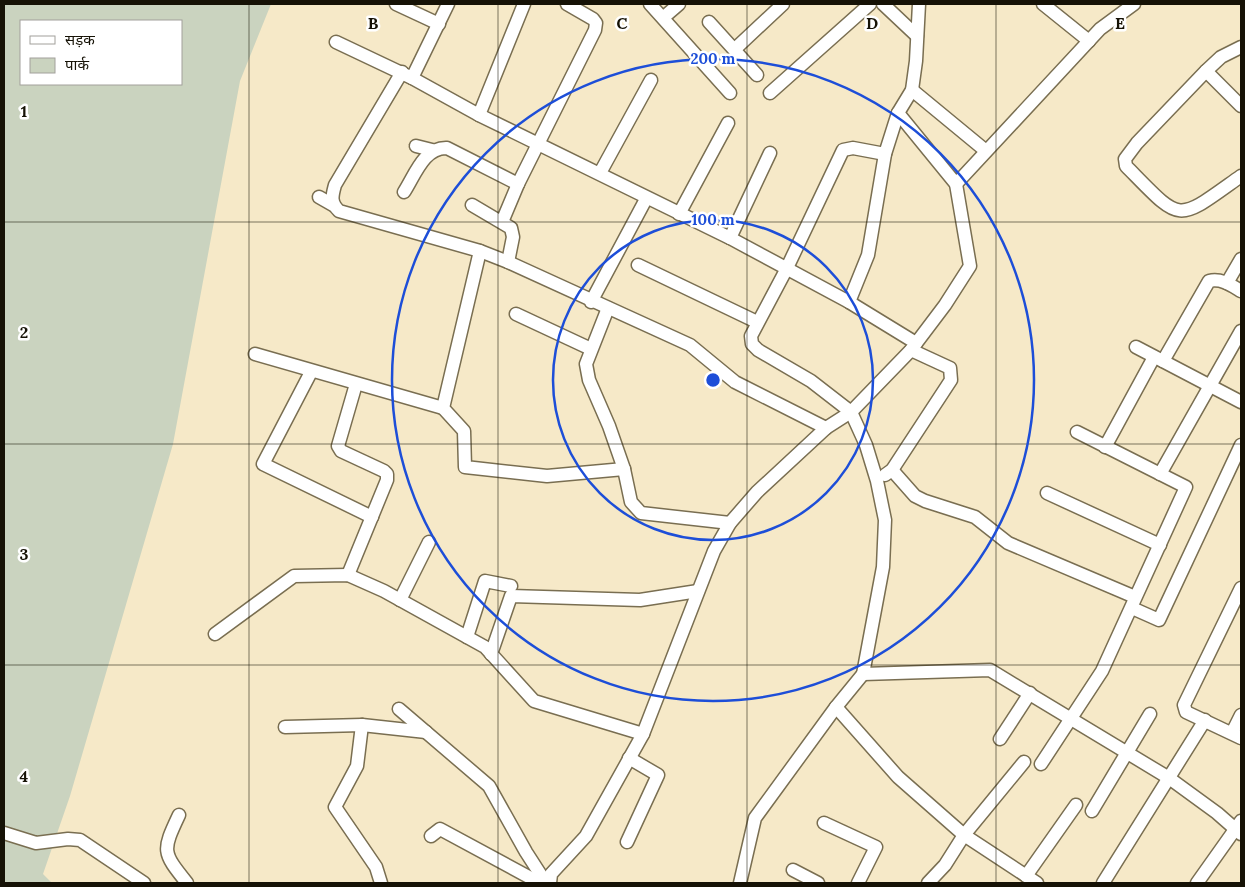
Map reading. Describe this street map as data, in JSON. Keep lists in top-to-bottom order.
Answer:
{
  "legend": ["सड़क", "पार्क"],
  "grid": {
    "columns": [
      "B",
      "C",
      "D",
      "E"
    ],
    "rows": [
      "1",
      "2",
      "3",
      "4"
    ]
  },
  "rings": ["200 m", "100 m"]
}
